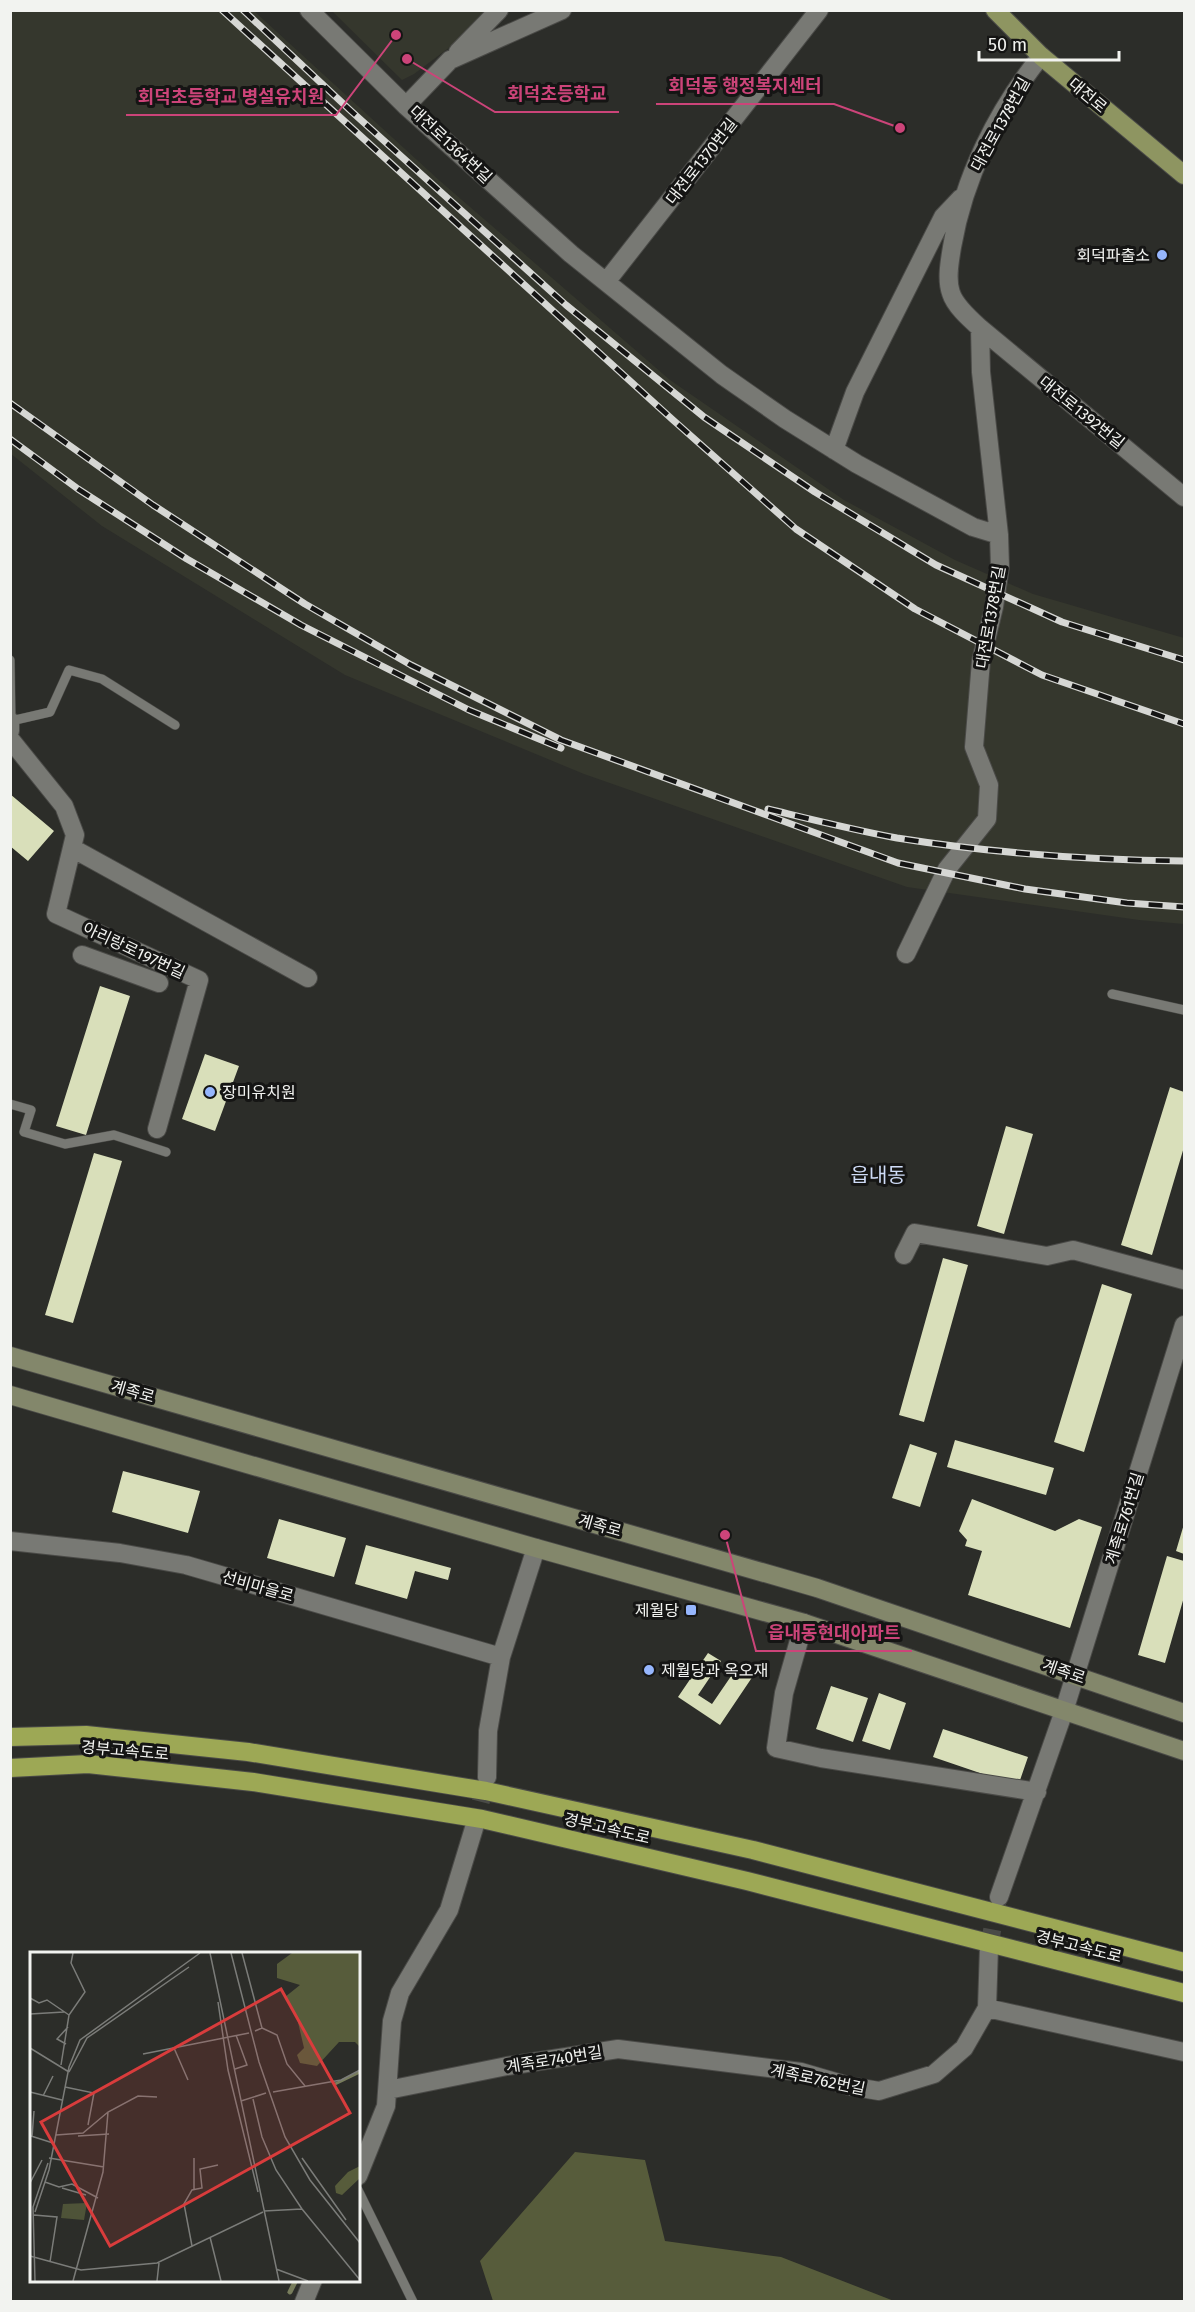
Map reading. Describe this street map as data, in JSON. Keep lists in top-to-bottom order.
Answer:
{
  "streets": {
    "highway": ["경부고속도로"],
    "main road": ["대전로", "계족로"],
    "street": [
      "대전로1378번길",
      "대전로1364번길",
      "대전로1370번길",
      "대전로1392번길",
      "아리랑로197번길",
      "계족로761번길",
      "선비마을로",
      "계족로740번길",
      "계족로762번길"
    ]
  },
  "crossings": [
    ["대전로", "대전로1378번길"],
    ["대전로1378번길", "대전로1364번길"],
    ["대전로1378번길", "대전로1392번길"],
    ["대전로1364번길", "대전로1370번길"],
    ["계족로", "계족로761번길"],
    ["계족로740번길", "계족로762번길"]
  ],
  "districts": ["읍내동"],
  "places": {
    "other": [
      "회덕초등학교 병설유치원",
      "회덕초등학교",
      "회덕동 행정복지센터",
      "회덕파출소",
      "장미유치원",
      "읍내동현대아파트",
      "제월당과 옥오재"
    ],
    "transit": ["제월당"]
  },
  "scale_bar": "50 m"
}
